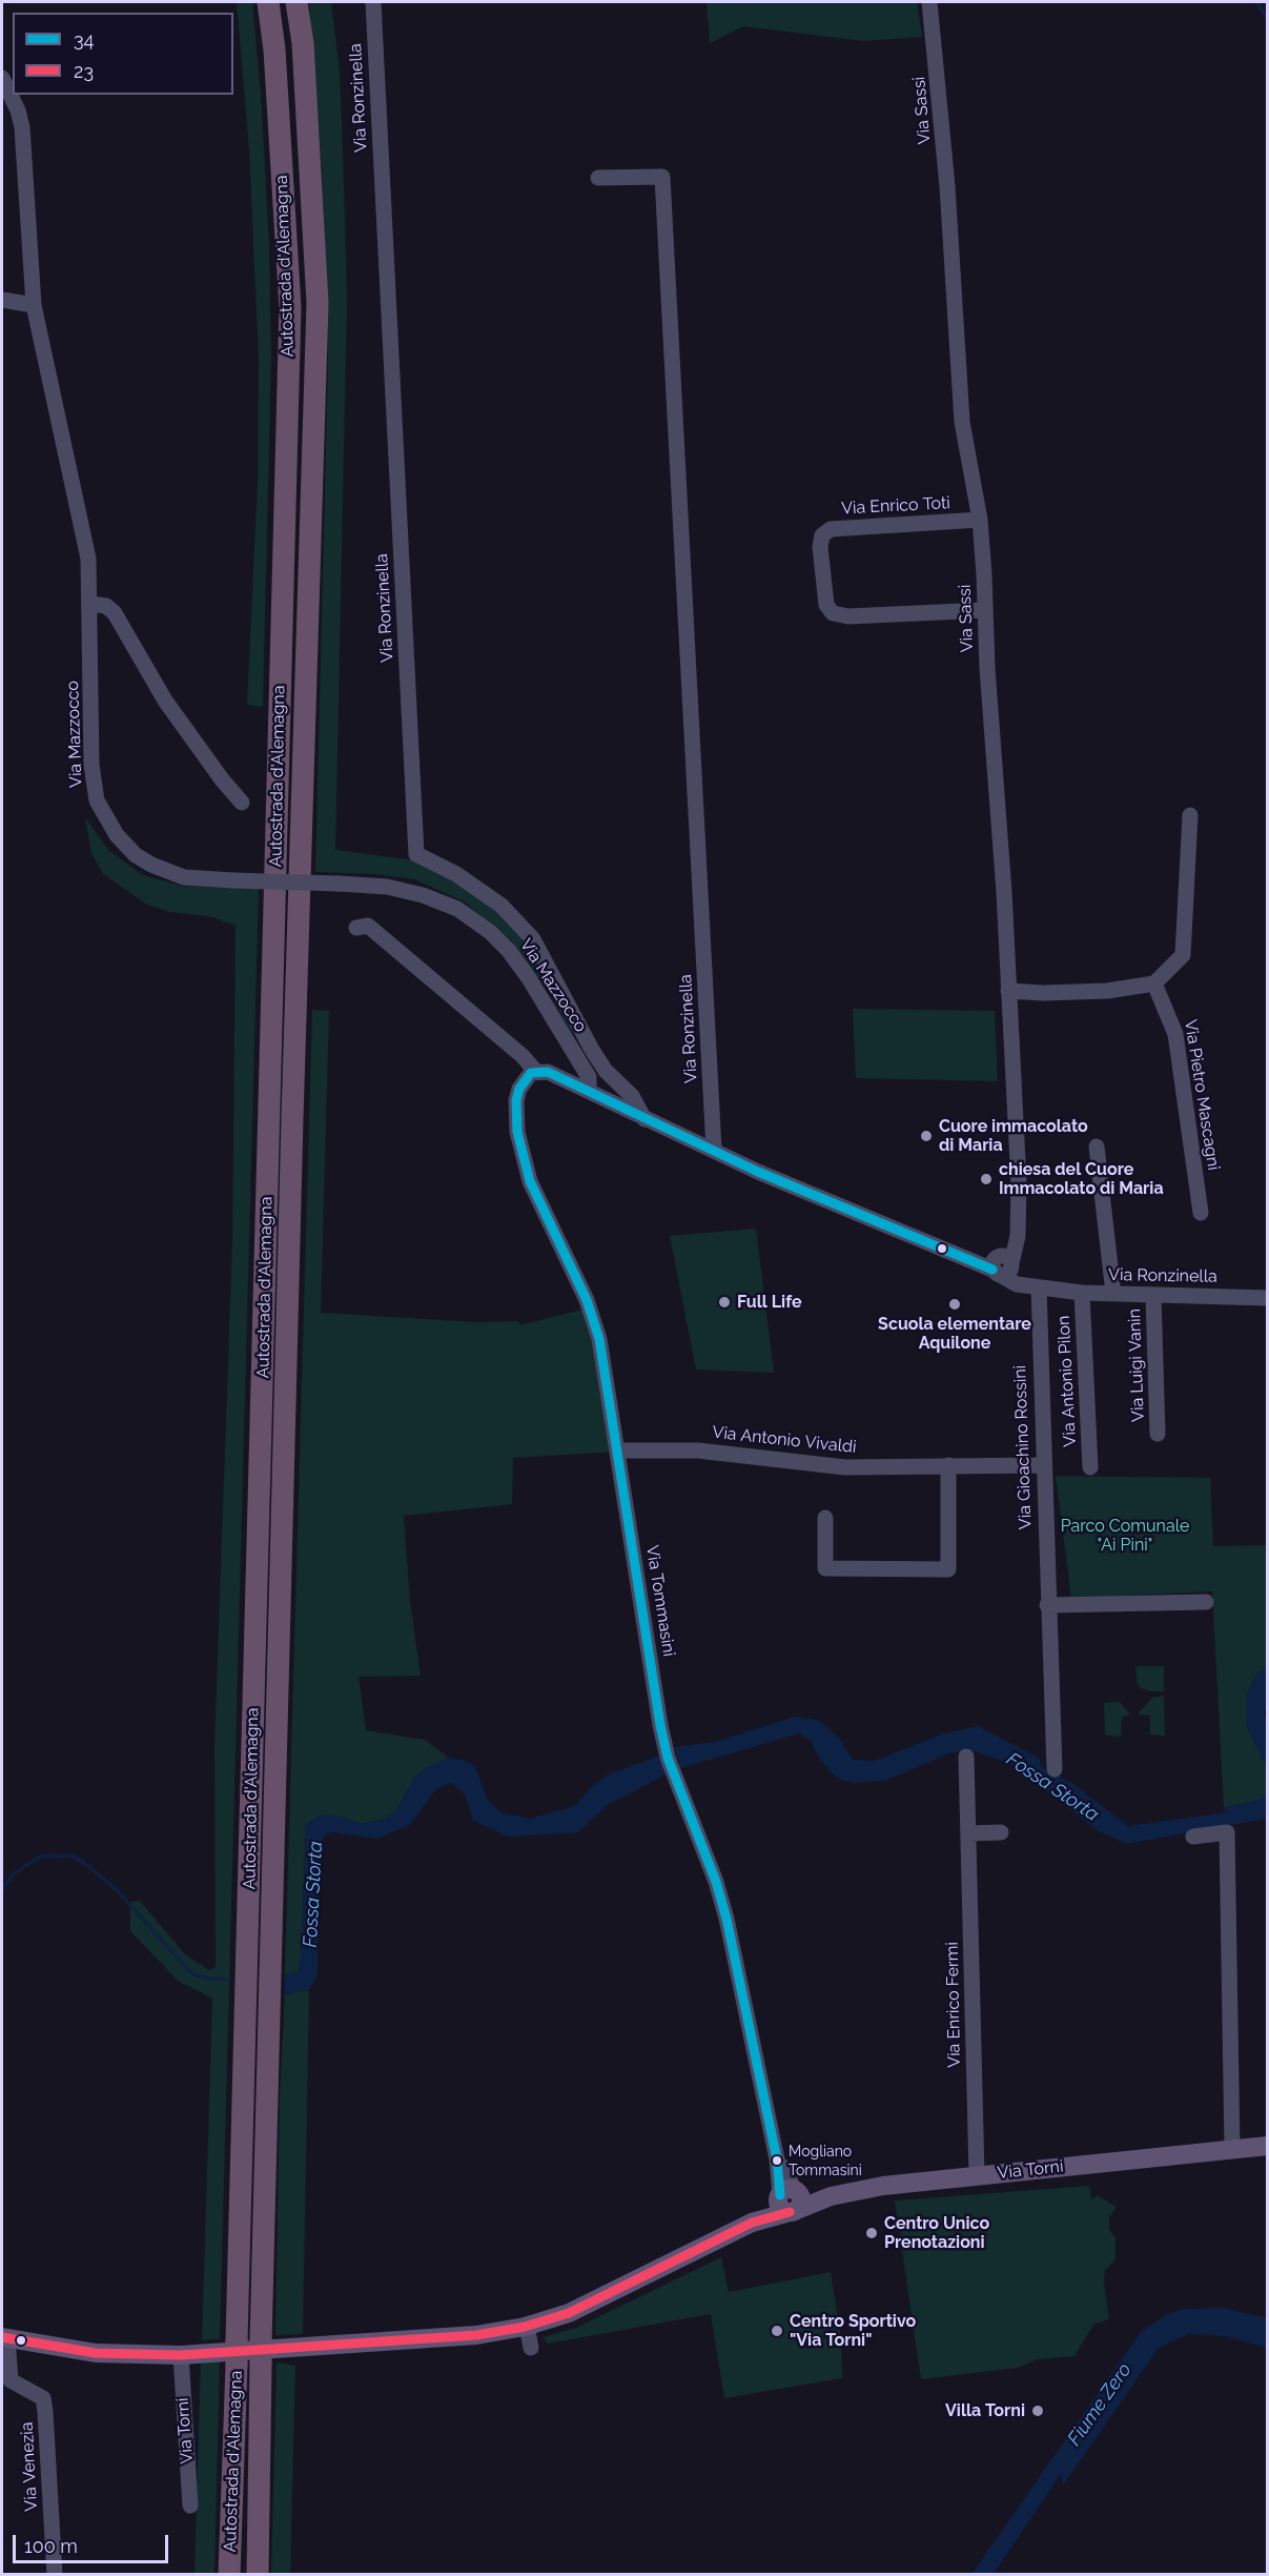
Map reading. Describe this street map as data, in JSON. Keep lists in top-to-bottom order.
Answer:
{
  "streets": {
    "highway": ["Autostrada d'Alemagna"],
    "main road": ["Via Torni"],
    "street": [
      "Via Ronzinella",
      "Via Sassi",
      "Via Enrico Toti",
      "Via Mazzocco",
      "Via Pietro Mascagni",
      "Via Luigi Vanin",
      "Via Antonio Pilon",
      "Via Antonio Vivaldi",
      "Via Gioachino Rossini",
      "Via Tommasini",
      "Via Enrico Fermi",
      "Via Venezia"
    ]
  },
  "crossings": [
    ["Via Ronzinella", "Via Sassi"],
    ["Via Ronzinella", "Via Mazzocco"],
    ["Via Ronzinella", "Via Luigi Vanin"],
    ["Via Ronzinella", "Via Antonio Pilon"],
    ["Via Ronzinella", "Via Gioachino Rossini"],
    ["Via Ronzinella", "Via Tommasini"],
    ["Via Sassi", "Via Enrico Toti"],
    ["Via Antonio Vivaldi", "Via Gioachino Rossini"],
    ["Via Antonio Vivaldi", "Via Tommasini"],
    ["Via Tommasini", "Via Torni"],
    ["Via Enrico Fermi", "Via Torni"],
    ["Via Torni", "Via Venezia"]
  ],
  "water": ["Fossa Storta", "Fiume Zero"],
  "parks": ["Parco Comunale \"Ai Pini\""],
  "places": [
    "Cuore immacolato di Maria",
    "chiesa del Cuore Immacolato di Maria",
    "Full Life",
    "Scuola elementare Aquilone",
    "Mogliano Tommasini",
    "Centro Unico Prenotazioni",
    "Centro Sportivo \"Via Torni\"",
    "Villa Torni"
  ],
  "lines": ["transit line 34", "transit line 23"],
  "legend": ["34", "23"],
  "scale_bar": "100 m"
}
